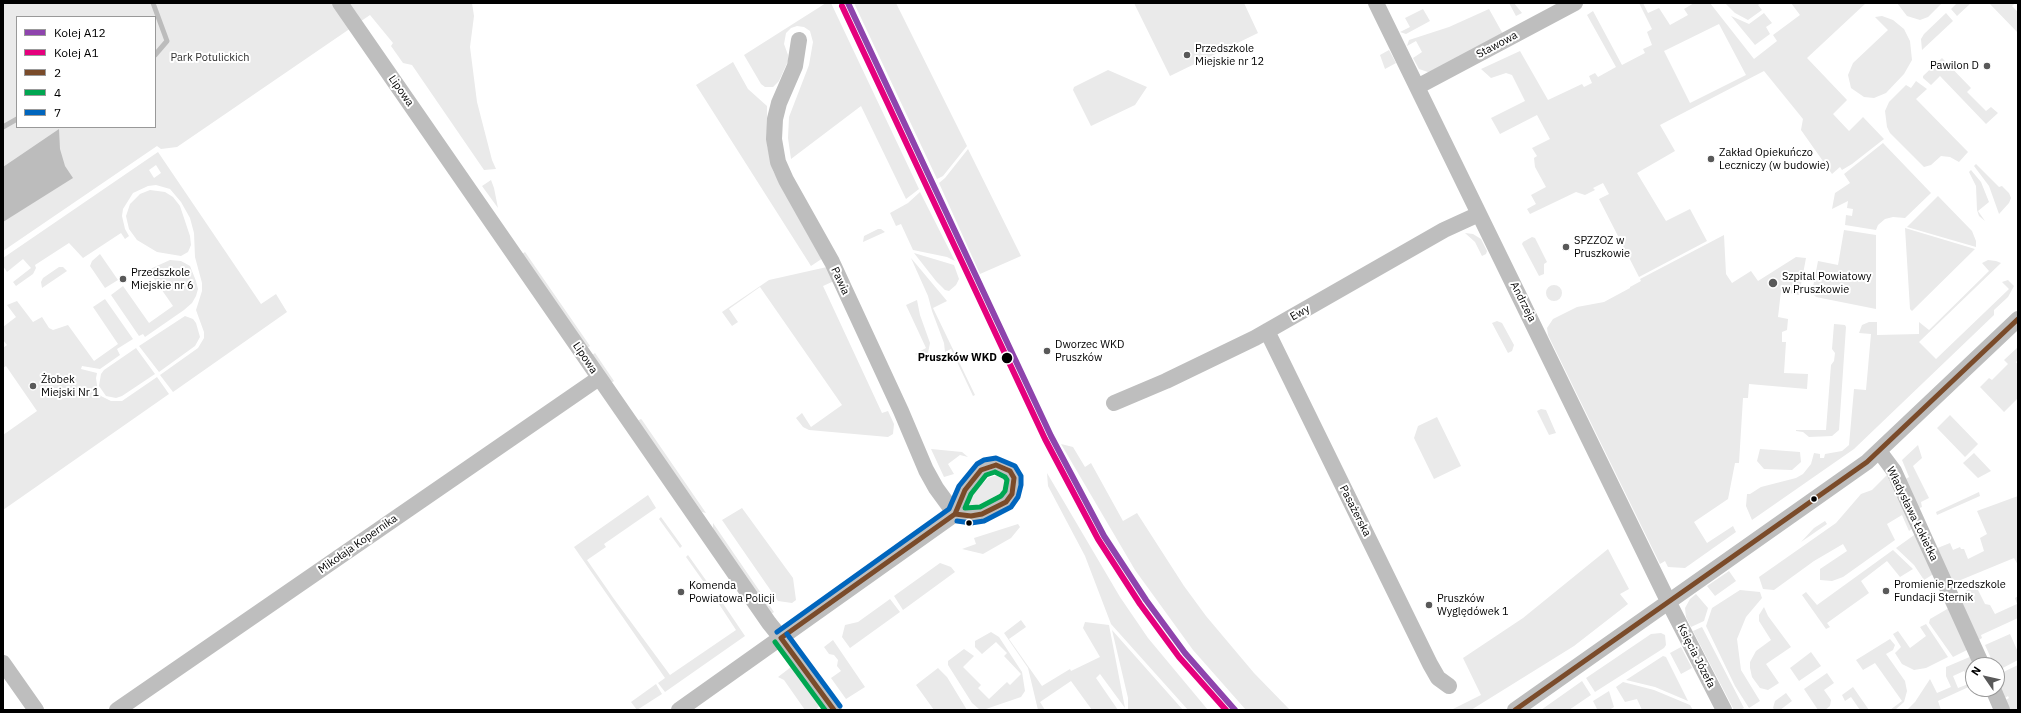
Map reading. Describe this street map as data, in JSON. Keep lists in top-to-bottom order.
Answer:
{
  "streets": {
    "street": [
      "Stawowa",
      "Lipowa",
      "Pawia",
      "Andrzeja",
      "Ewy",
      "Pasażerska",
      "Władysława Łokietka",
      "Mikołaja Kopernika",
      "Księcia Józefa"
    ]
  },
  "crossings": [
    ["Stawowa", "Andrzeja"],
    ["Lipowa", "Pawia"],
    ["Lipowa", "Mikołaja Kopernika"],
    ["Andrzeja", "Ewy"],
    ["Andrzeja", "Księcia Józefa"],
    ["Ewy", "Pasażerska"]
  ],
  "parks": ["Park Potulickich"],
  "places": [
    "Przedszkole Miejskie nr 12",
    "Pawilon D",
    "Zakład Opiekuńczo Leczniczy (w budowie)",
    "SPZZOZ w Pruszkowie",
    "Przedszkole Miejskie nr 6",
    "Szpital Powiatowy w Pruszkowie",
    "Dworzec WKD Pruszków",
    "Pruszków WKD",
    "Żłobek Miejski Nr 1",
    "Promienie Przedszkole Fundacji Sternik",
    "Komenda Powiatowa Policji",
    "Pruszków Wyględówek 1"
  ],
  "lines": [
    "rail line A12",
    "rail line A1",
    "transit line 2",
    "transit line 7",
    "transit line 4"
  ],
  "legend": [
    "Kolej A12",
    "Kolej A1",
    "2",
    "4",
    "7"
  ],
  "north": "top left"
}
